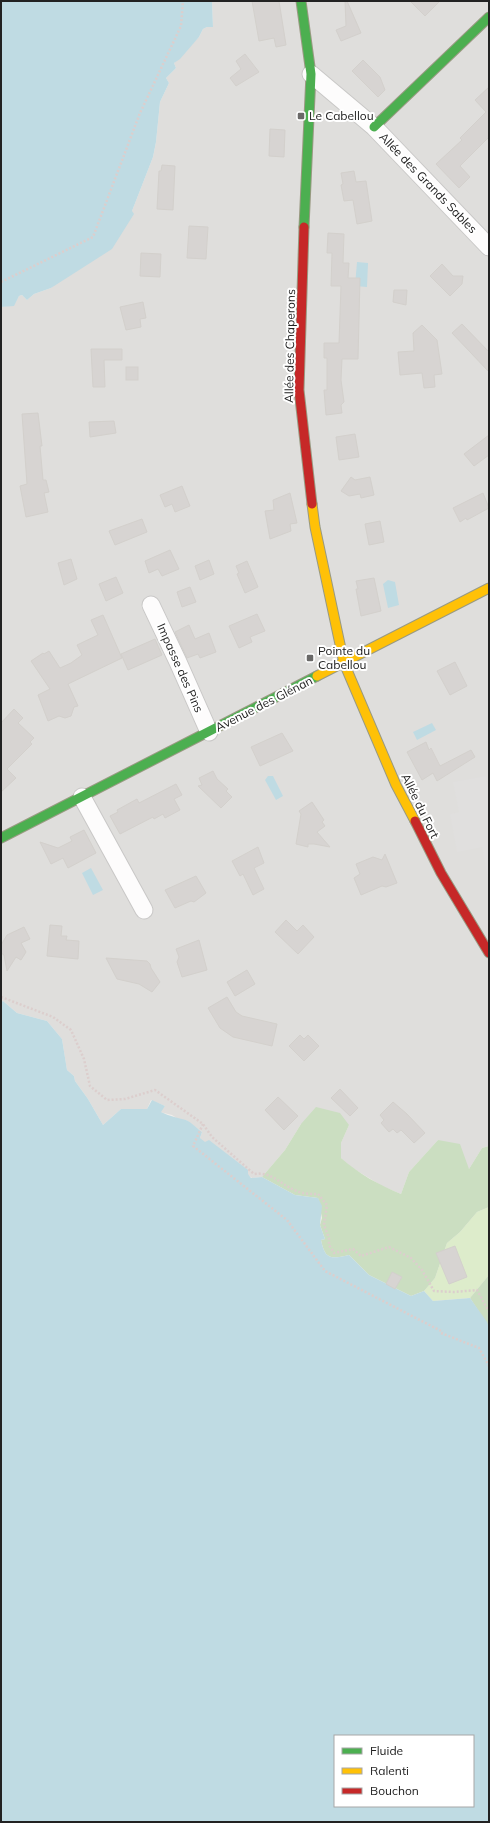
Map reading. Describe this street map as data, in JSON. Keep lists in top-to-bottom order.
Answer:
{
  "streets": {
    "street": [
      "Allée des Grands Sables",
      "Allée des Chaperons",
      "Impasse des Pins",
      "Avenue des Glénan",
      "Allée du Fort"
    ]
  },
  "crossings": [
    ["Allée des Grands Sables", "Allée des Chaperons"],
    ["Allée des Chaperons", "Avenue des Glénan"],
    ["Allée des Chaperons", "Allée du Fort"],
    ["Impasse des Pins", "Avenue des Glénan"],
    ["Avenue des Glénan", "Allée du Fort"]
  ],
  "places": {
    "transit": ["Le Cabellou", "Pointe du Cabellou"]
  },
  "legend": ["Fluide", "Ralenti", "Bouchon"]
}
